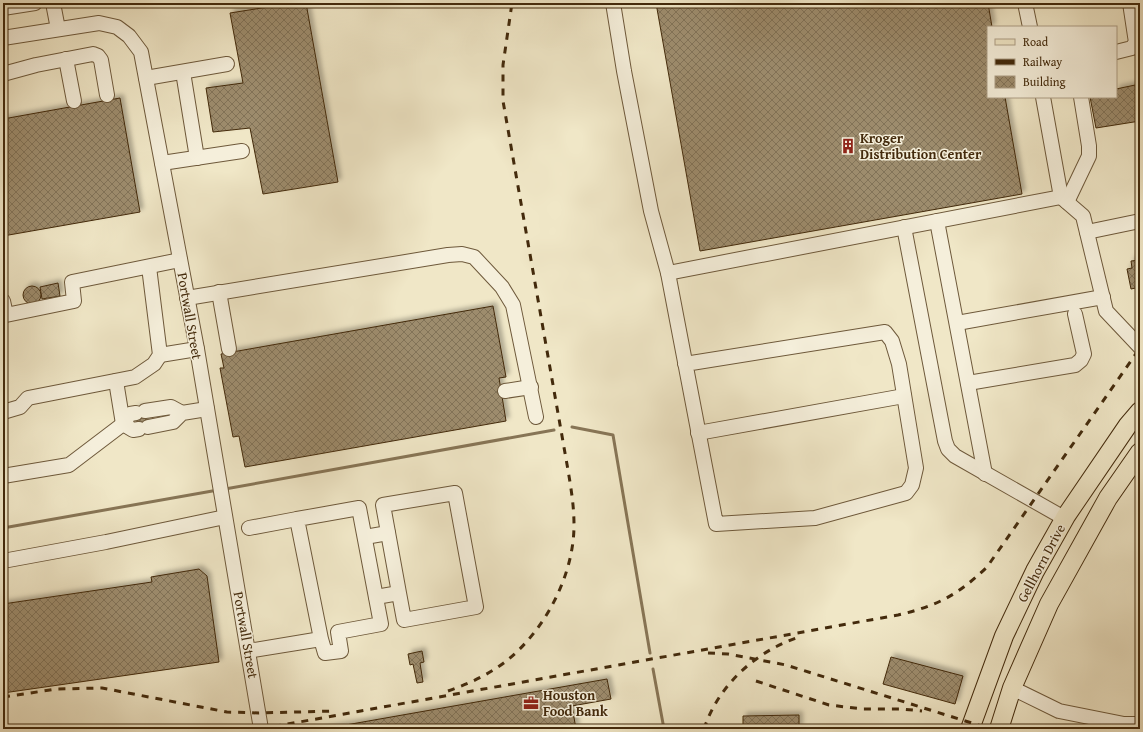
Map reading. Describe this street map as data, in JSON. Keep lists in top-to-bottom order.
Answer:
{
  "streets": {
    "main road": ["Gellhorn Drive"],
    "street": ["Portwall Street"]
  },
  "places": {
    "building": ["Kroger Distribution Center"],
    "office": ["Houston Food Bank"]
  },
  "legend": ["Road", "Railway", "Building"]
}
